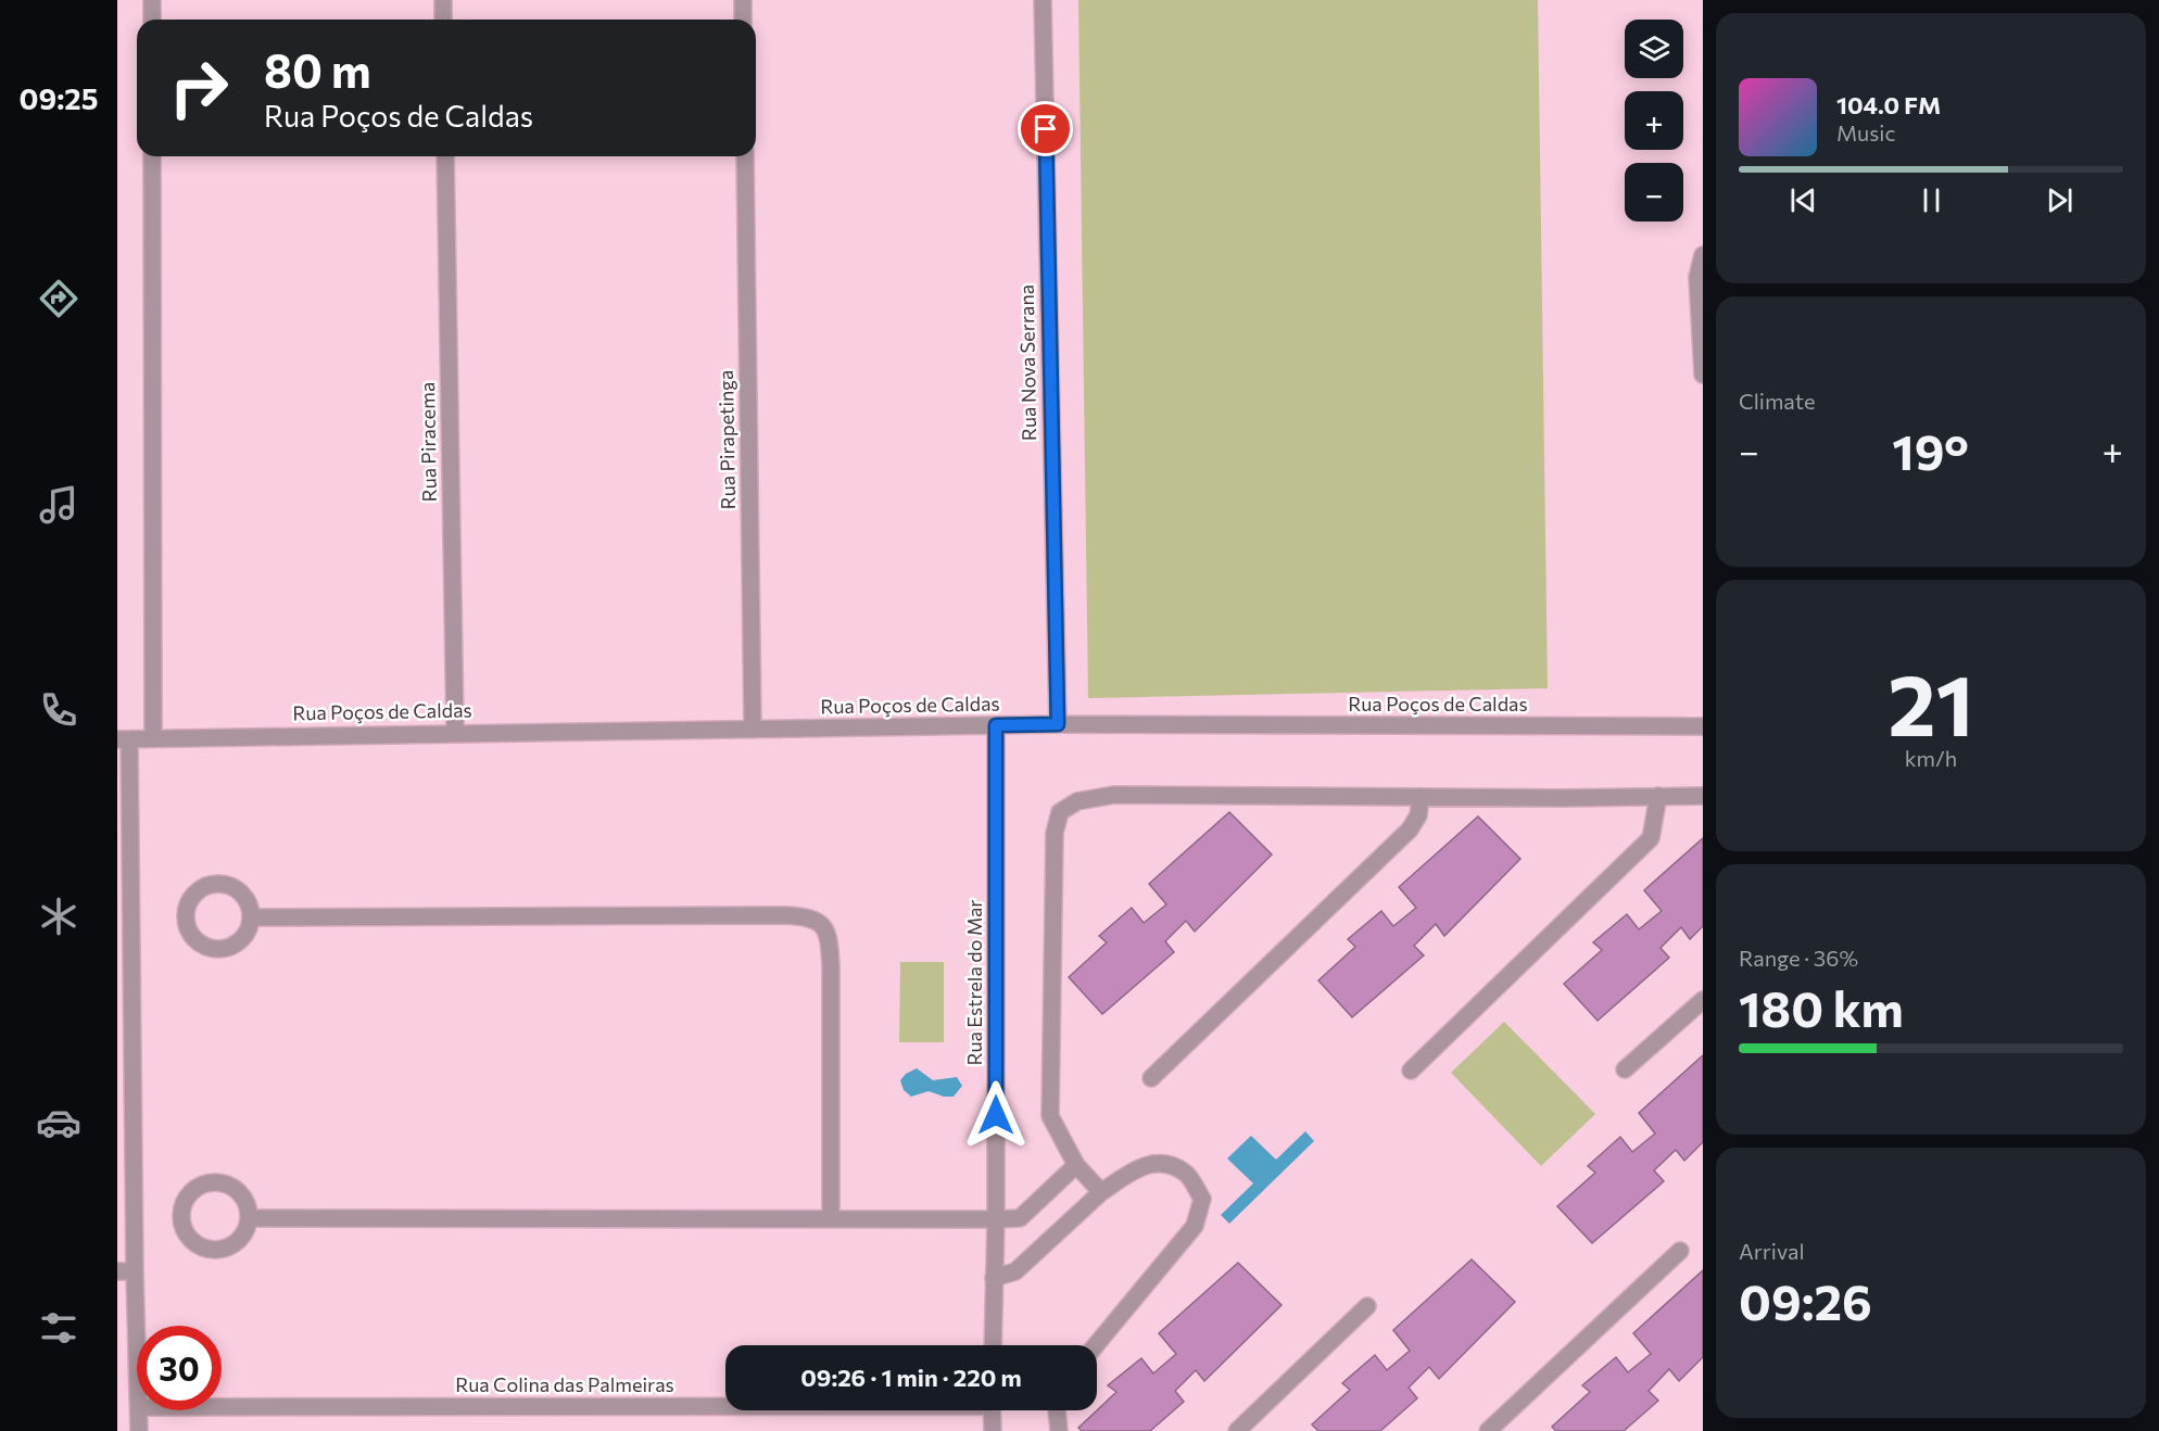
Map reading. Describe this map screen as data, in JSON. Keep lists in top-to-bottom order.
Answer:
{
  "streets": {
    "street": [
      "Rua Nova Serrana",
      "Rua Pirapetinga",
      "Rua Piracema",
      "Rua Poços de Caldas",
      "Rua Estrela do Mar",
      "Rua Colina das Palmeiras"
    ]
  },
  "crossings": [
    ["Rua Nova Serrana", "Rua Poços de Caldas"],
    ["Rua Pirapetinga", "Rua Poços de Caldas"],
    ["Rua Piracema", "Rua Poços de Caldas"],
    ["Rua Poços de Caldas", "Rua Estrela do Mar"]
  ],
  "page": {
    "tabs": "09:25",
    "map_buttons": ["+", "−"],
    "turn": ["80 m", "Rua Poços de Caldas"],
    "song": ["104.0 FM", "Music"],
    "tile": [
      "Climate",
      ["21", "km/h"],
      ["Range · 36%", "180 km"],
      ["Arrival", "09:26"]
    ],
    "heat": ["−", "19°", "+"],
    "limit": "30",
    "trip": "09:26 · 1 min · 220 m"
  }
}
